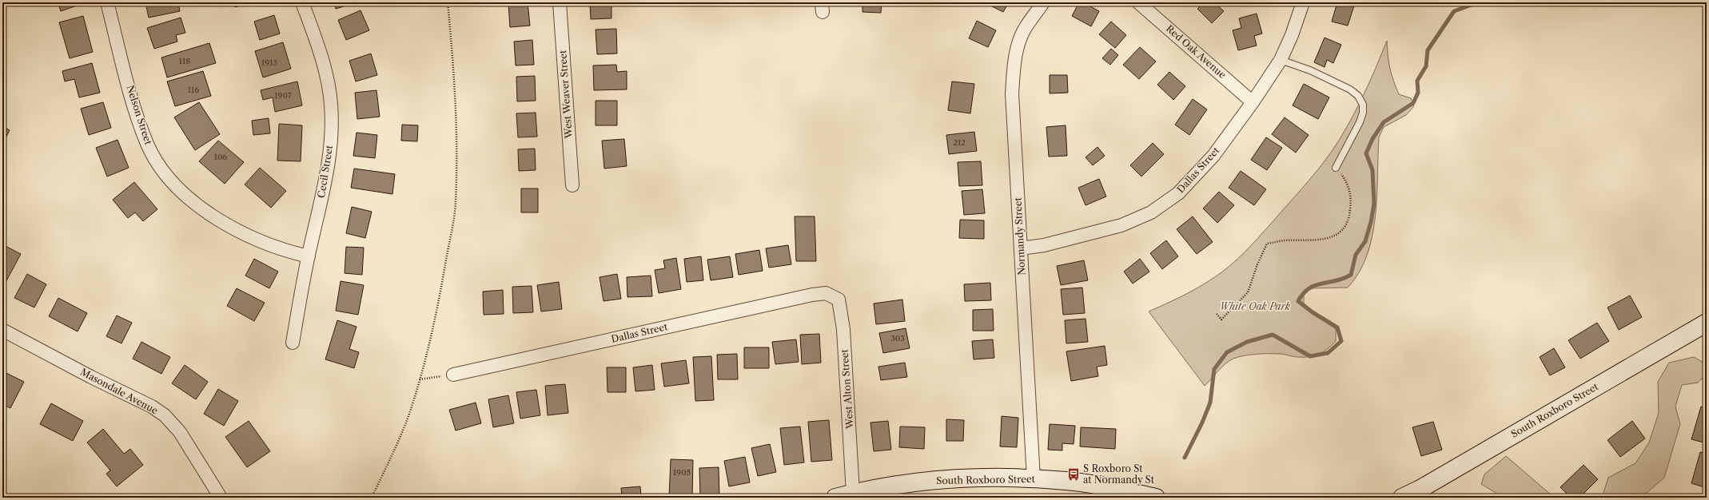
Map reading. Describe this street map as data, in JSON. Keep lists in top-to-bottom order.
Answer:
{
  "streets": {
    "street": [
      "Red Oak Avenue",
      "West Weaver Street",
      "Nelson Street",
      "Dallas Street",
      "Cecil Street",
      "Normandy Street",
      "West Alton Street",
      "Masondale Avenue",
      "South Roxboro Street"
    ]
  },
  "crossings": [
    ["Red Oak Avenue", "Dallas Street"],
    ["Nelson Street", "Cecil Street"],
    ["Dallas Street", "Normandy Street"],
    ["Dallas Street", "West Alton Street"],
    ["Normandy Street", "South Roxboro Street"],
    ["West Alton Street", "South Roxboro Street"]
  ],
  "parks": ["White Oak Park"],
  "places": {
    "bus stop": ["S Roxboro St at Normandy St"]
  },
  "house_numbers": [
    "118",
    "1913",
    "116",
    "1907",
    "212",
    "106",
    "303",
    "1905"
  ]
}
